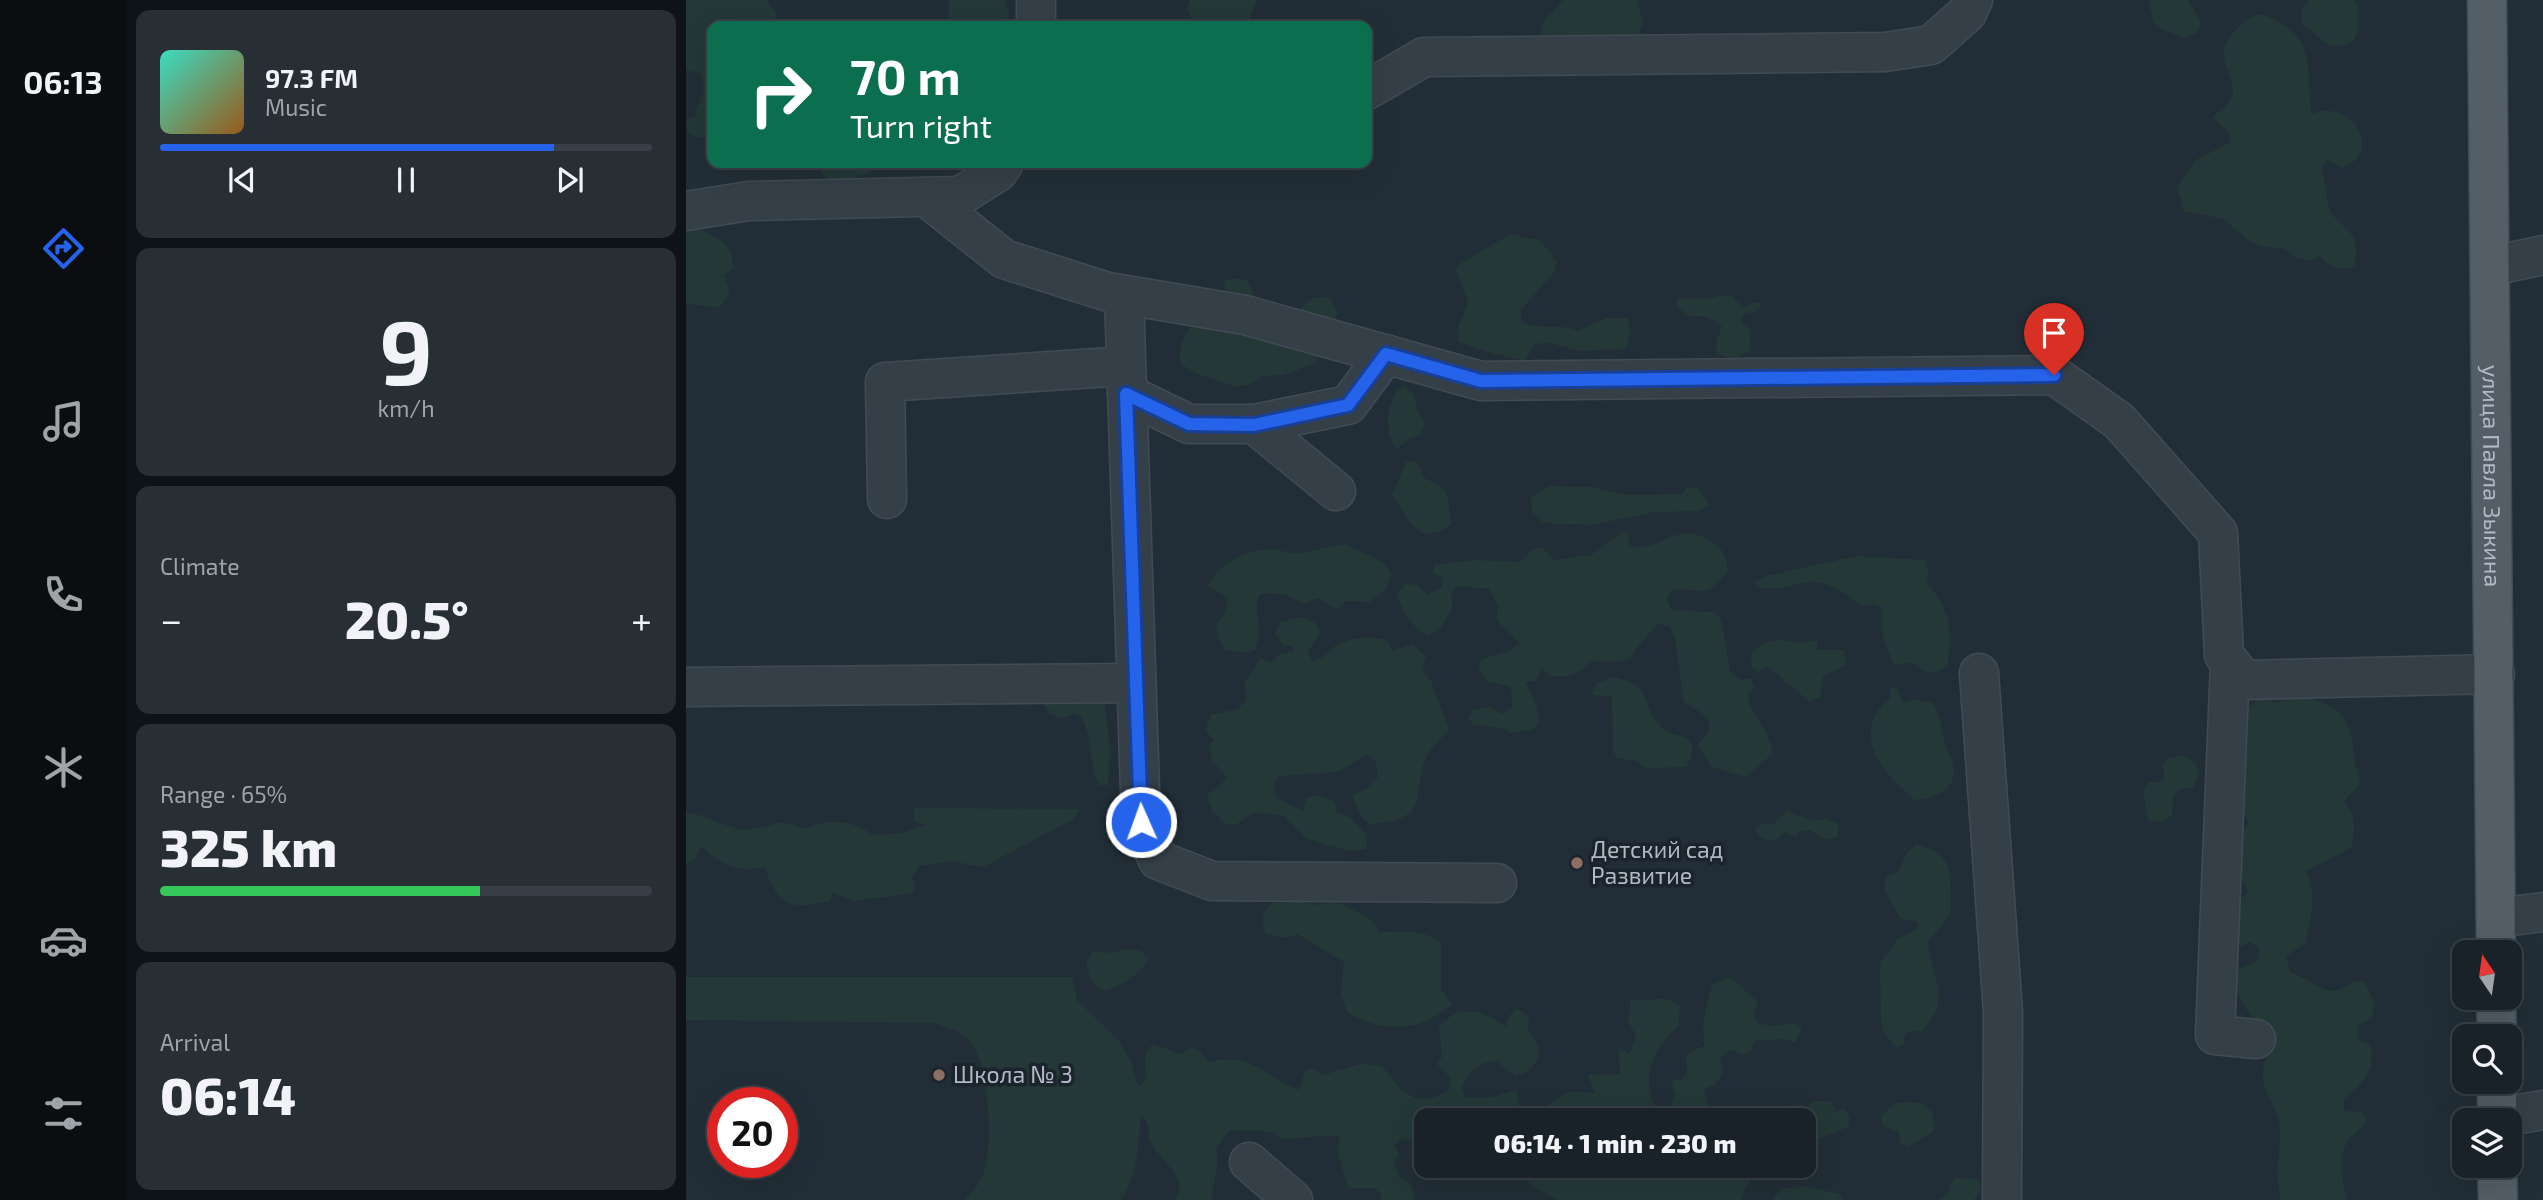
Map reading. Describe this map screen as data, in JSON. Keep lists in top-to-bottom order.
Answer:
{
  "streets": {
    "main road": ["улица Павла Зыкина"]
  },
  "places": ["Детский сад Развитие", "Школа № 3"],
  "north": "top",
  "page": {
    "tabs": "06:13",
    "turn": ["70 m", "Turn right"],
    "song": ["97.3 FM", "Music"],
    "tile": [
      ["9", "km/h"],
      "Climate",
      ["Range · 65%", "325 km"],
      ["Arrival", "06:14"]
    ],
    "heat": ["−", "20.5°", "+"],
    "limit": "20",
    "trip": "06:14 · 1 min · 230 m"
  }
}
